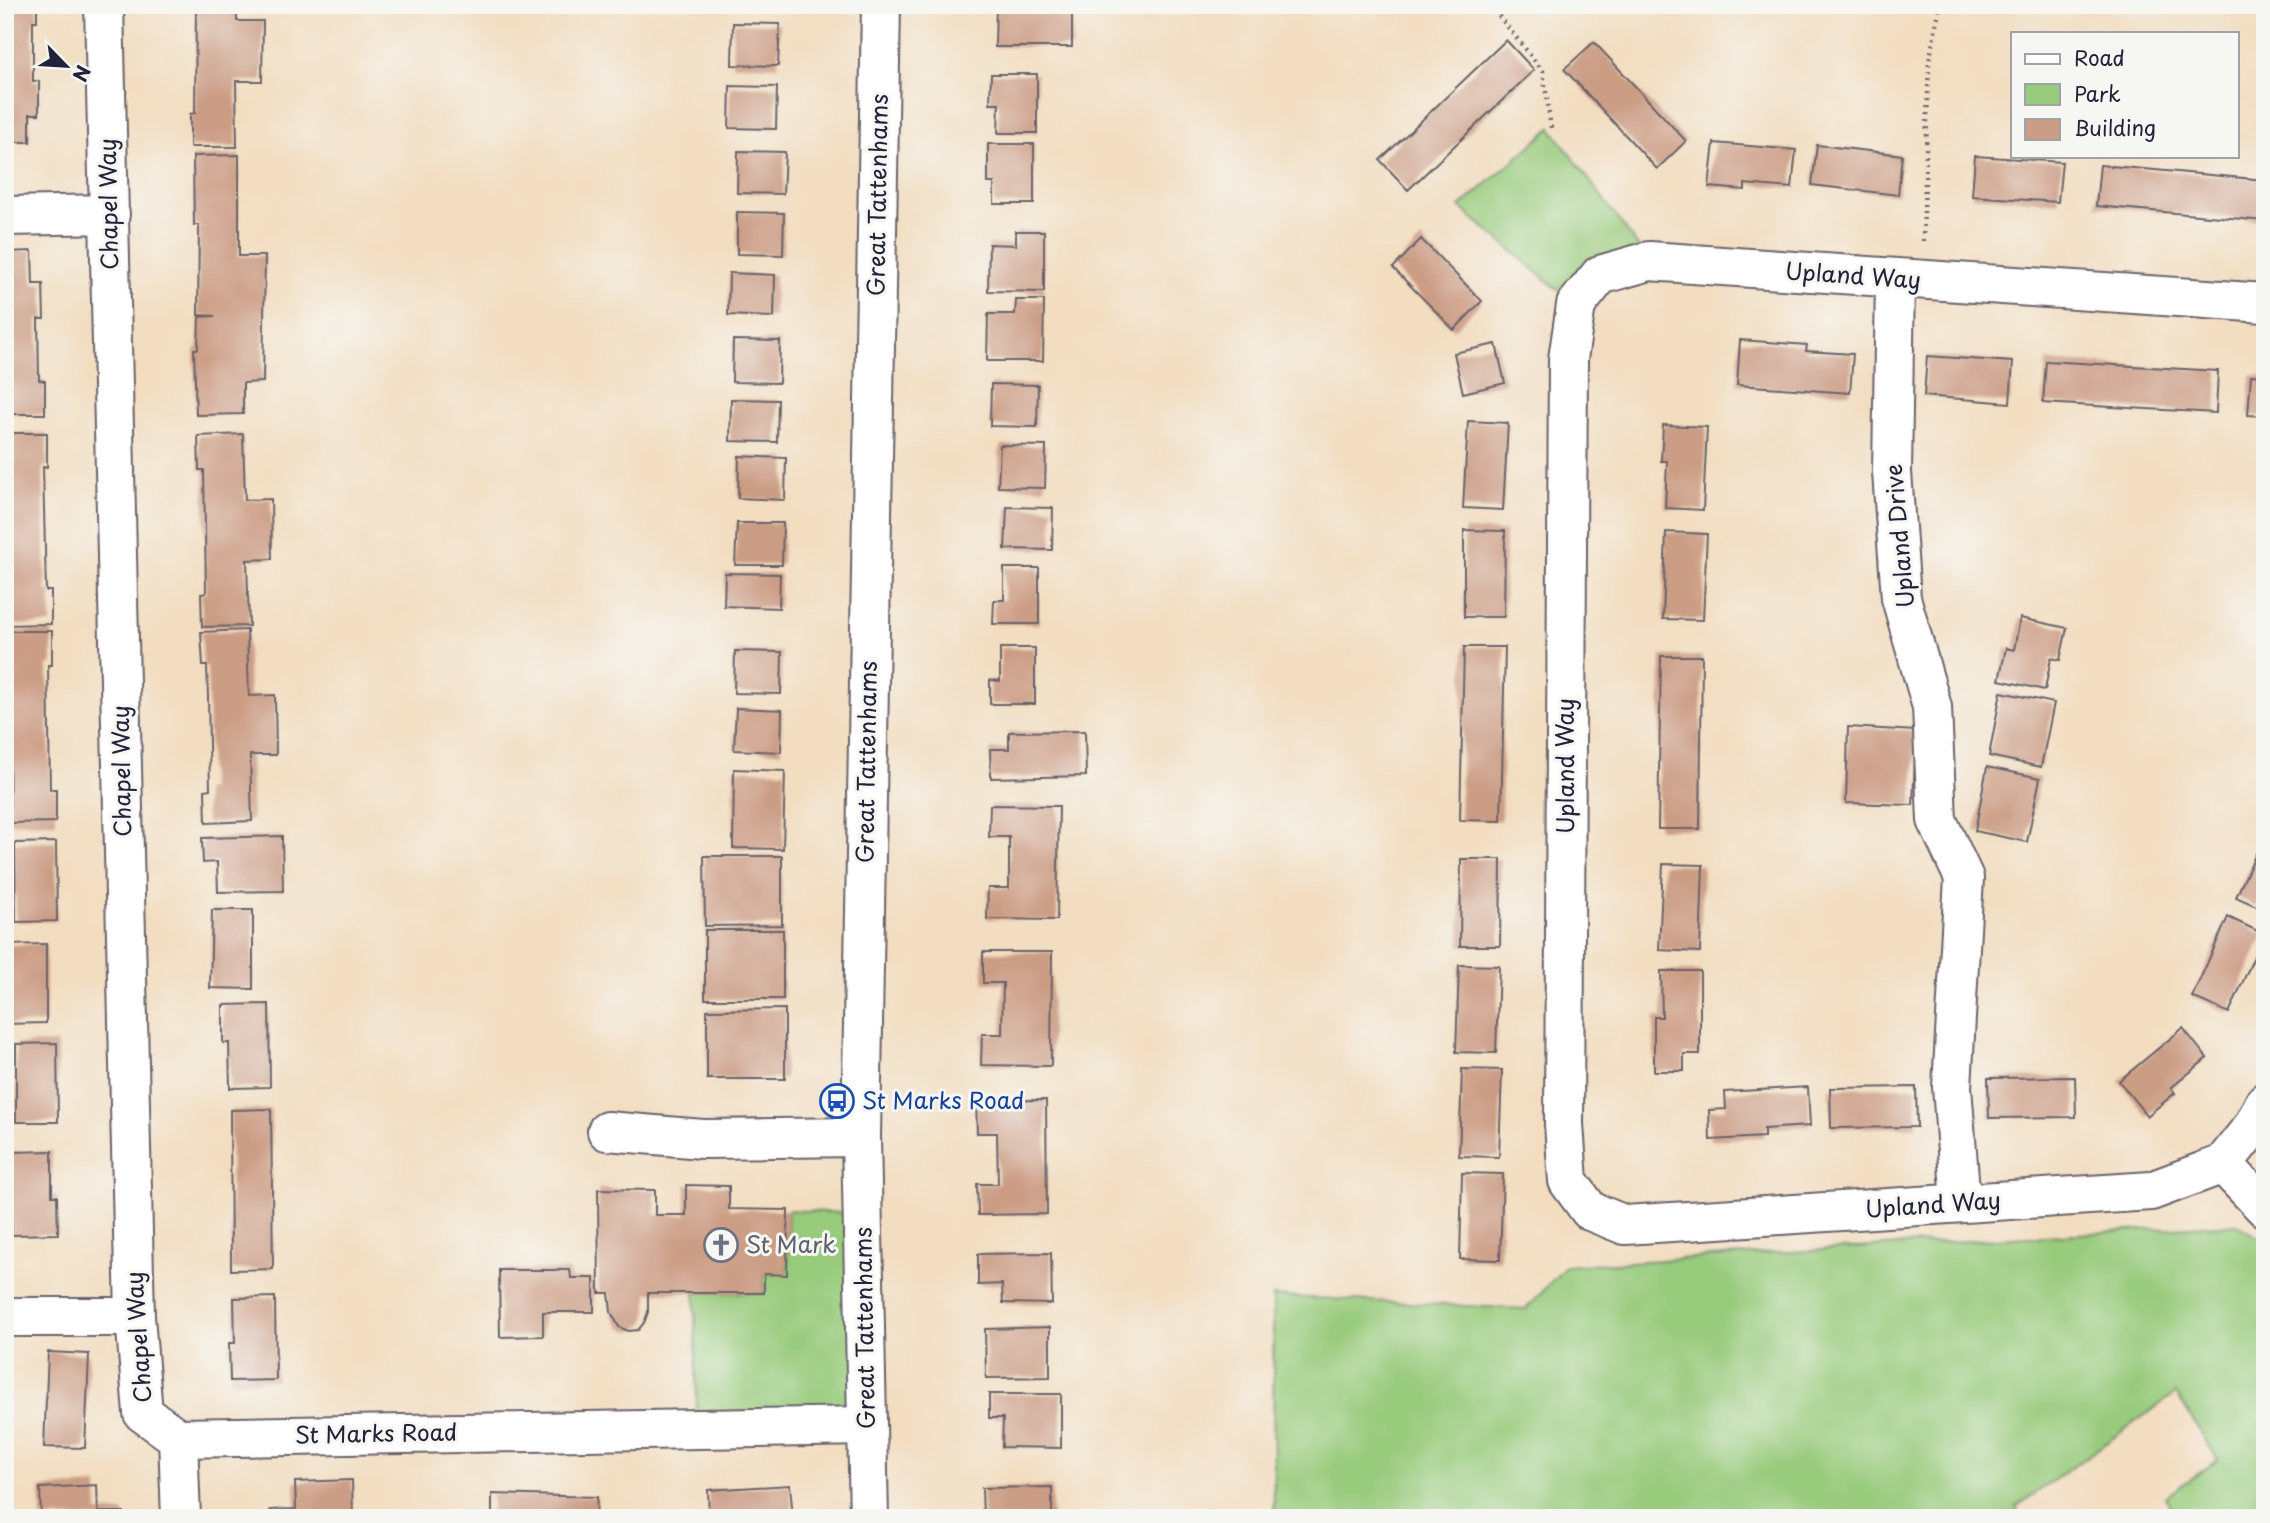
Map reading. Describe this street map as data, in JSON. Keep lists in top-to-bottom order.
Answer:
{
  "streets": {
    "street": [
      "Great Tattenhams",
      "Chapel Way",
      "Upland Way",
      "Upland Drive",
      "St Marks Road"
    ]
  },
  "crossings": [
    ["Great Tattenhams", "St Marks Road"],
    ["Chapel Way", "St Marks Road"],
    ["Upland Way", "Upland Drive"]
  ],
  "places": {
    "bus stop": ["St Marks Road"],
    "church": ["St Mark"]
  },
  "legend": ["Road", "Park", "Building"],
  "north": "bottom right"
}
